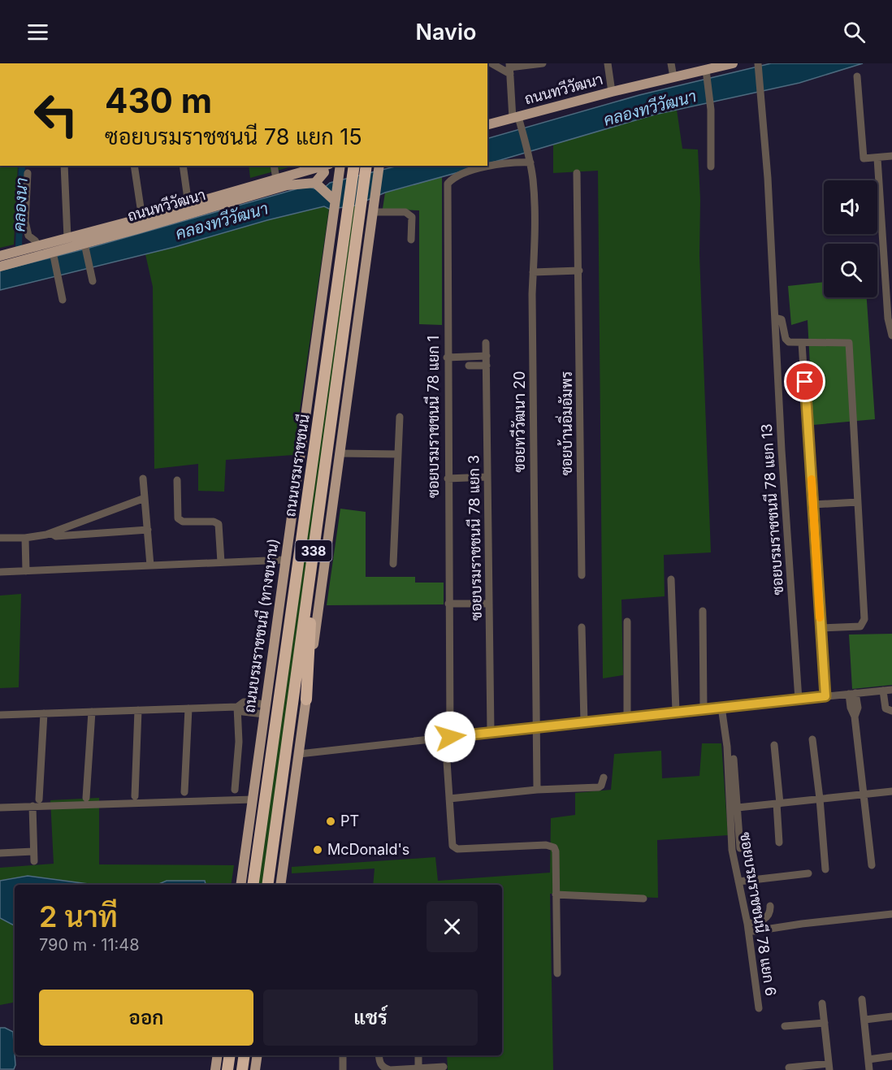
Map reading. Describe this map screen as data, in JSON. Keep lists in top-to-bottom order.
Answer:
{
  "streets": {
    "highway": ["ถนนบรมราชชนนี", "338"],
    "main road": ["ถนนทวีวัฒนา", "ถนนบรมราชชนนี (ทางขนาน)"],
    "street": [
      "ซอยบรมราชชนนี 78 แยก 1",
      "ซอยทวีวัฒนา 20",
      "ซอยบ้านอิ่มอัมพร",
      "ซอยบรมราชชนนี 78 แยก 13",
      "ซอยบรมราชชนนี 78 แยก 3",
      "ซอยบรมราชชนนี 78 แยก 6"
    ]
  },
  "crossings": [
    ["ถนนทวีวัฒนา", "ซอยทวีวัฒนา 20"],
    ["ซอยบรมราชชนนี 78 แยก 1", "ซอยทวีวัฒนา 20"]
  ],
  "water": ["คลองทวีวัฒนา", "คลองนา"],
  "places": ["PT", "McDonald's"],
  "page": {
    "header": "Navio",
    "turn": ["430 m", "ซอยบรมราชชนนี 78 แยก 15"],
    "heading": ["2 นาที", "790 m · 11:48"],
    "buttons": ["ออก", "แชร์"]
  }
}
